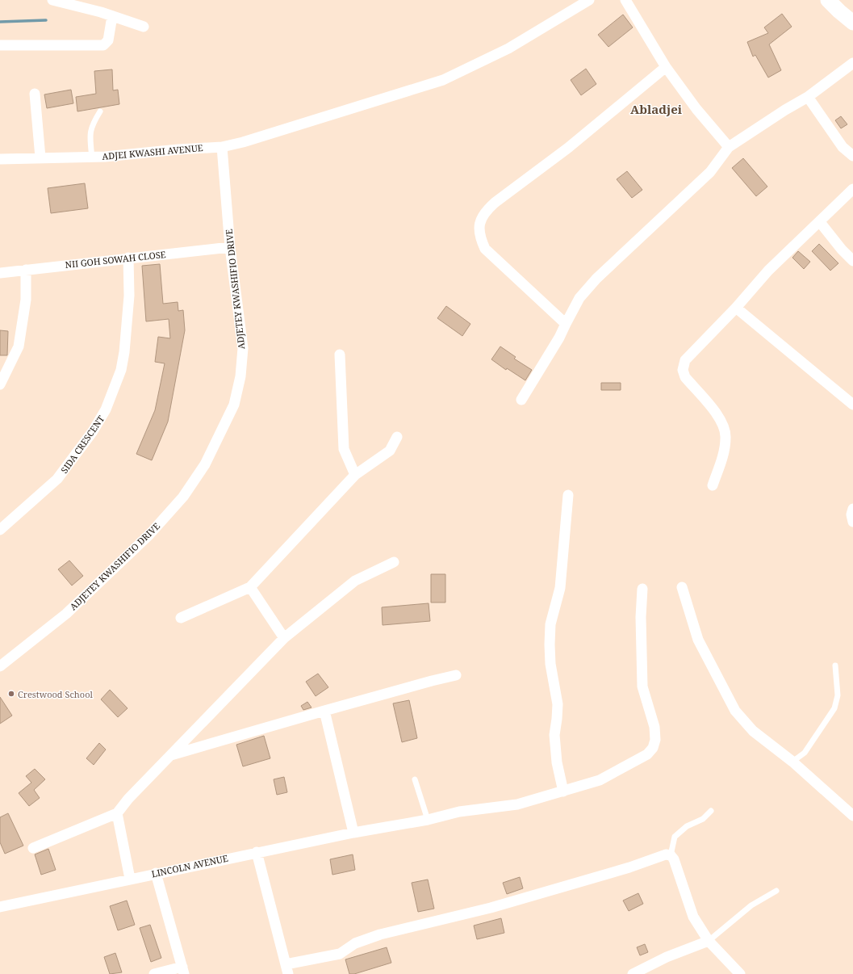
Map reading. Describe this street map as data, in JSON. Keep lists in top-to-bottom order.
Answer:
{
  "streets": {
    "street": [
      "ADJEI KWASHI AVENUE",
      "NII GOH SOWAH CLOSE",
      "ADJETEY KWASHIFIO DRIVE",
      "SIDA CRESCENT",
      "LINCOLN AVENUE"
    ]
  },
  "crossings": [
    ["ADJEI KWASHI AVENUE", "ADJETEY KWASHIFIO DRIVE"],
    ["NII GOH SOWAH CLOSE", "ADJETEY KWASHIFIO DRIVE"],
    ["NII GOH SOWAH CLOSE", "SIDA CRESCENT"]
  ],
  "districts": ["Abladjei"],
  "places": ["Crestwood School"]
}
